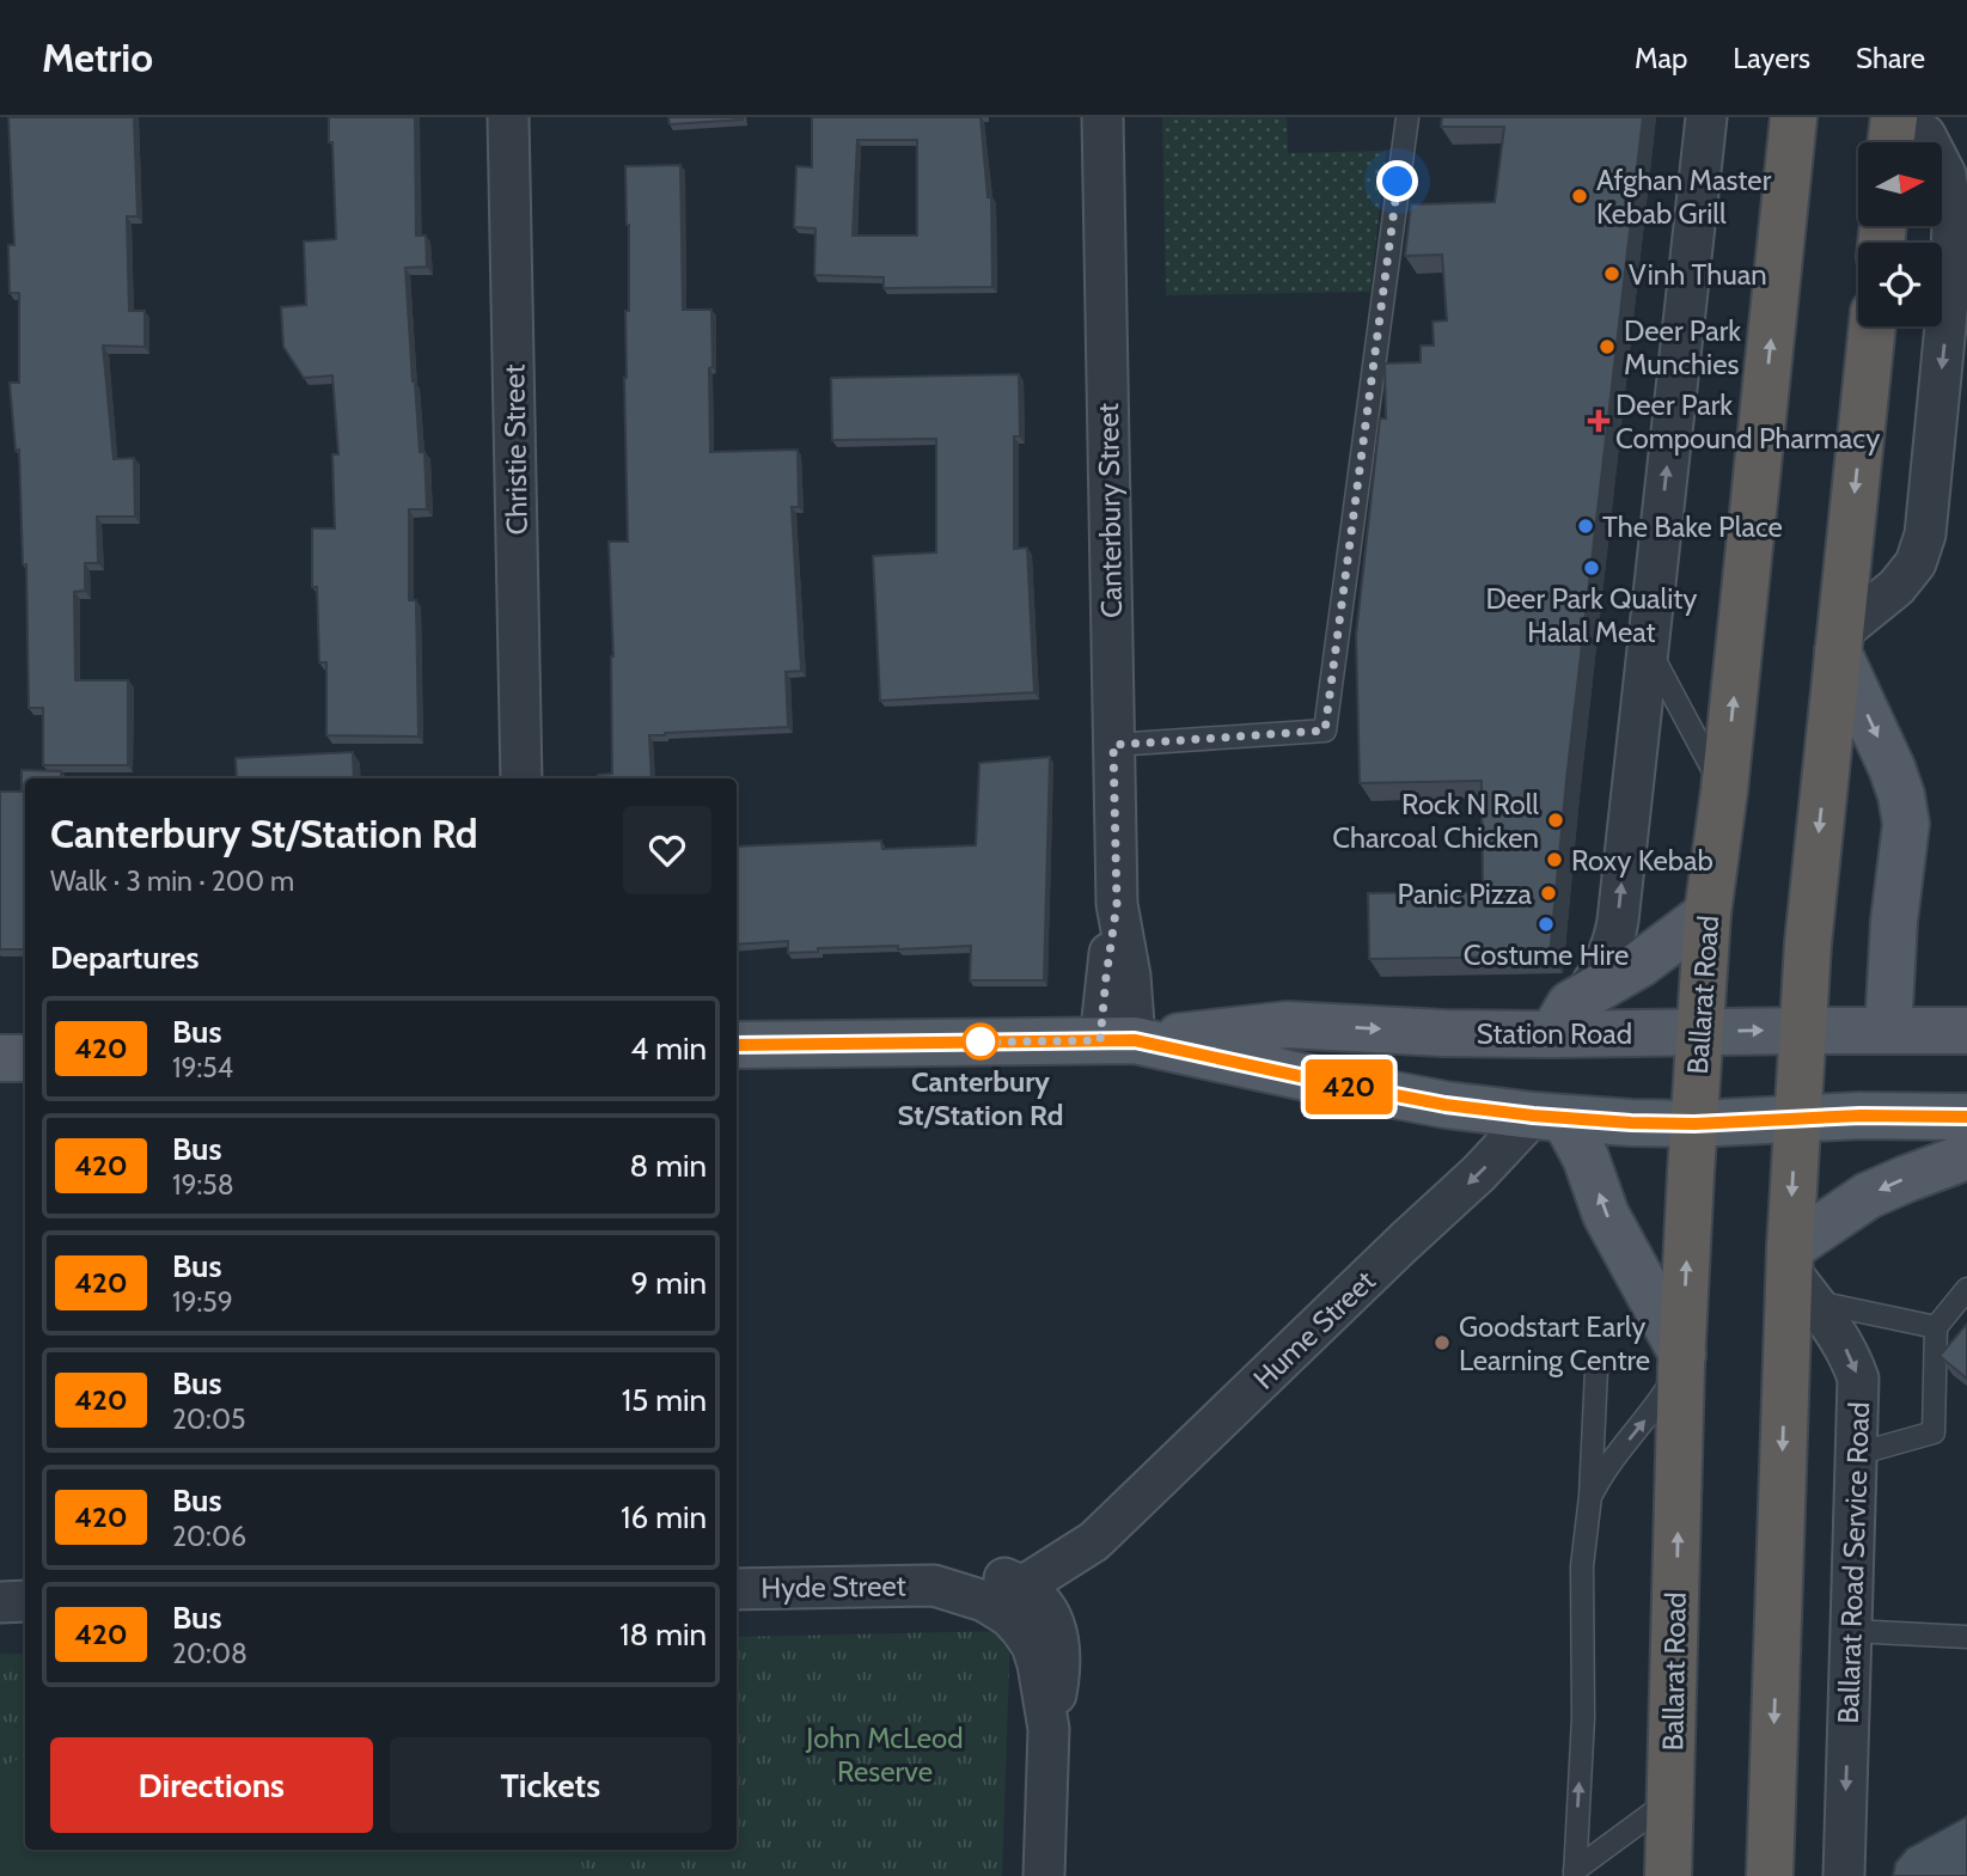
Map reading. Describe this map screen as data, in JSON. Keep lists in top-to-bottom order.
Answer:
{
  "streets": {
    "highway": ["Ballarat Road"],
    "main road": ["Station Road"],
    "street": [
      "Christie Street",
      "Canterbury Street",
      "Hume Street",
      "Ballarat Road Service Road",
      "Hyde Street"
    ]
  },
  "crossings": [
    ["Canterbury Street", "Station Road"],
    ["Ballarat Road", "Station Road"],
    ["Station Road", "Hume Street"],
    ["Hume Street", "Hyde Street"]
  ],
  "one_way": ["Hume Street", "Ballarat Road Service Road"],
  "parks": ["John McLeod Reserve"],
  "places": {
    "other": [
      "Afghan Master Kebab Grill",
      "Vinh Thuan",
      "Deer Park Munchies",
      "The Bake Place",
      "Deer Park Quality Halal Meat",
      "Rock N Roll Charcoal Chicken",
      "Roxy Kebab",
      "Panic Pizza",
      "Costume Hire",
      "Canterbury St/Station Rd",
      "Goodstart Early Learning Centre"
    ],
    "health": ["Deer Park Compound Pharmacy"]
  },
  "lines": ["bus line 420"],
  "north": "right",
  "page": {
    "header": "Metrio",
    "nav": ["Map", "Layers", "Share"],
    "on_map": "420",
    "heading": [
      ["Canterbury St/Station Rd", "Walk · 3 min · 200 m"],
      "Departures"
    ],
    "list": [
      {
        "mark": "420",
        "name": "Bus",
        "note": "19:54",
        "value": "4 min"
      },
      {
        "mark": "420",
        "name": "Bus",
        "note": "19:58",
        "value": "8 min"
      },
      {
        "mark": "420",
        "name": "Bus",
        "note": "19:59",
        "value": "9 min"
      },
      {
        "mark": "420",
        "name": "Bus",
        "note": "20:05",
        "value": "15 min"
      },
      {
        "mark": "420",
        "name": "Bus",
        "note": "20:06",
        "value": "16 min"
      },
      {
        "mark": "420",
        "name": "Bus",
        "note": "20:08",
        "value": "18 min"
      }
    ],
    "buttons": ["Directions", "Tickets"]
  }
}
